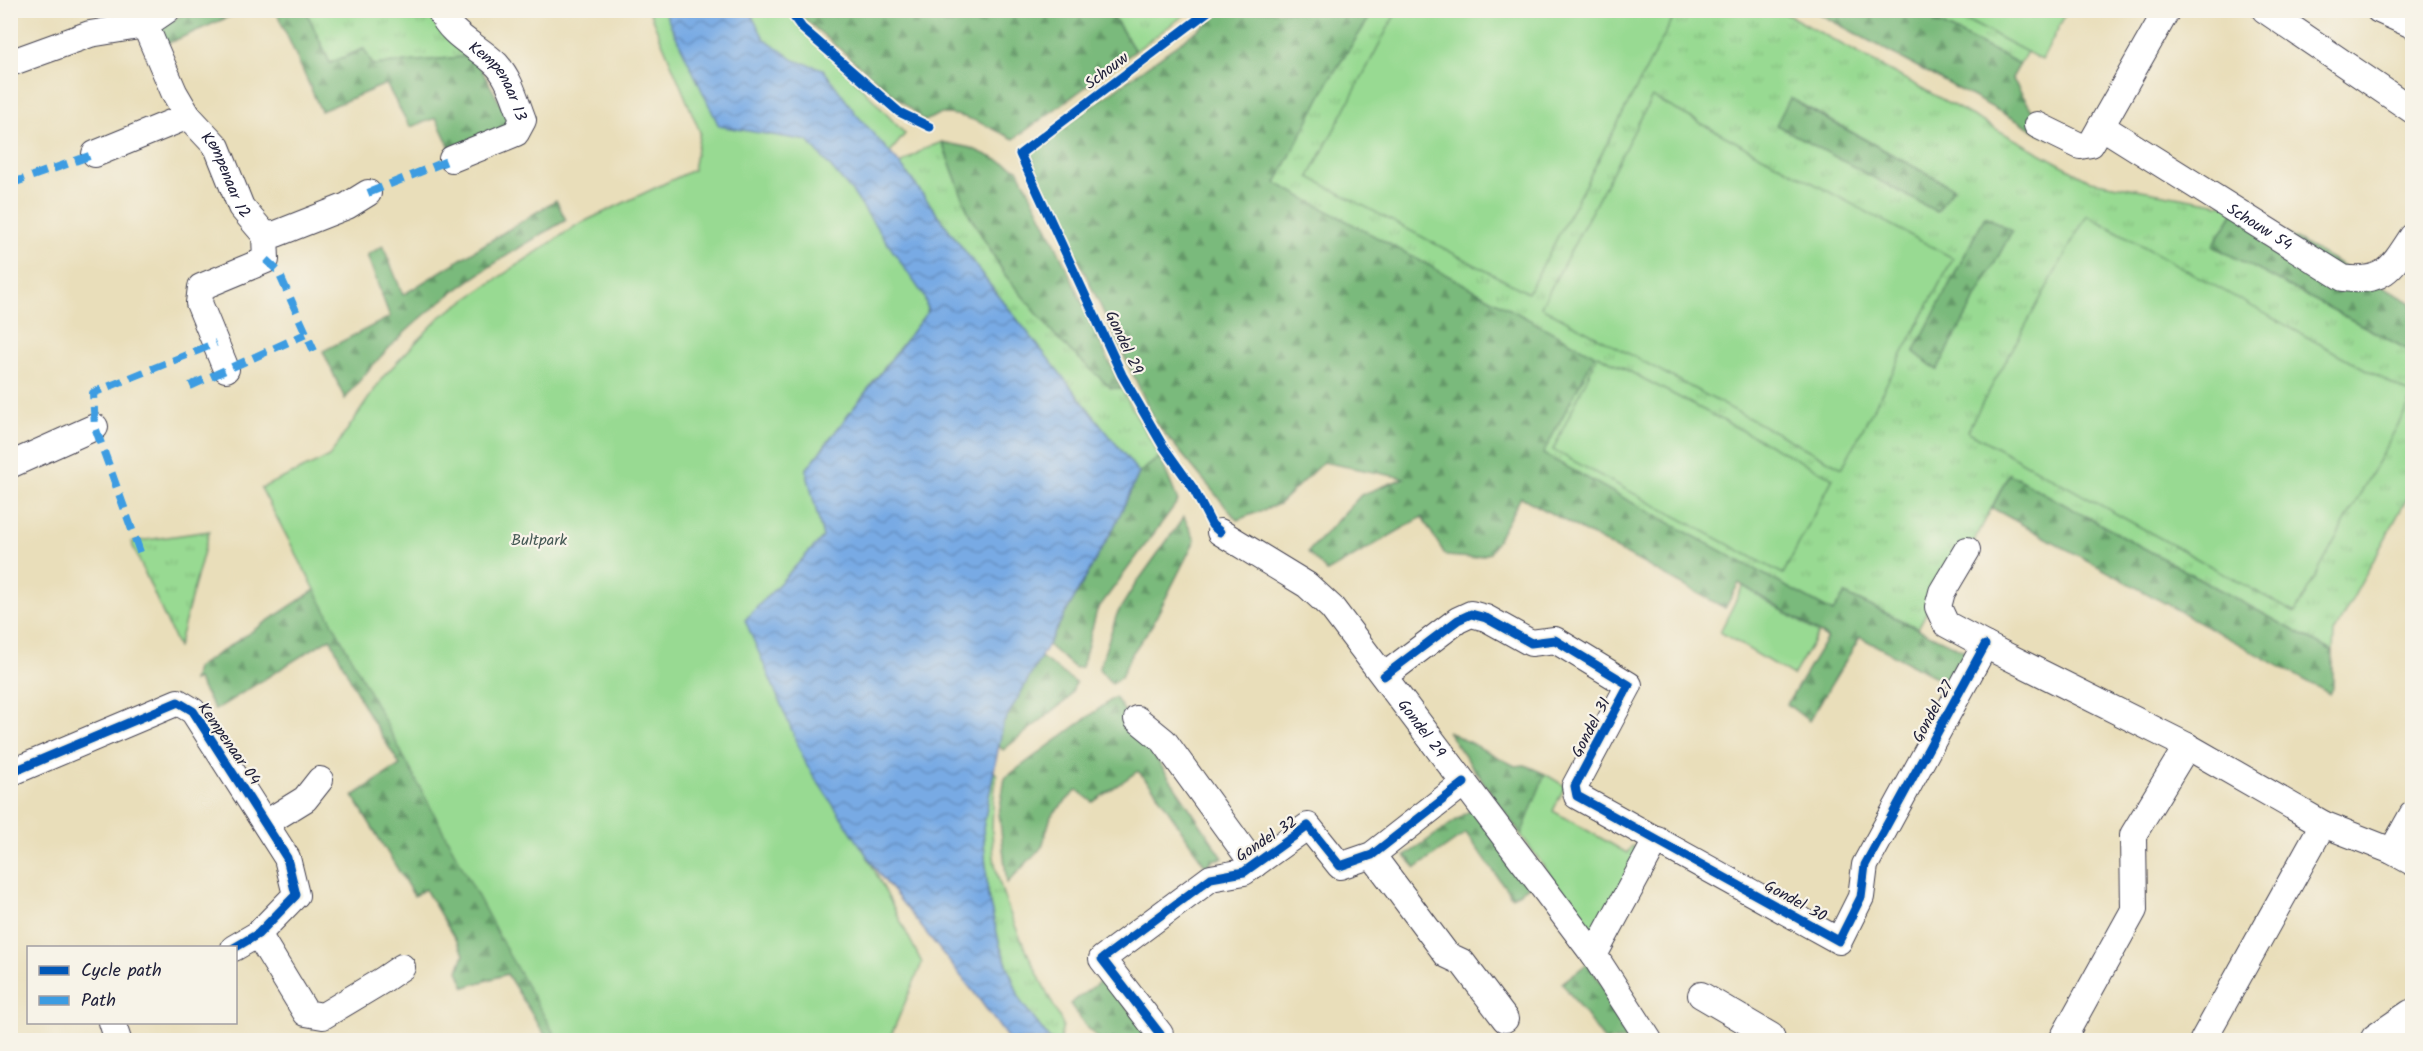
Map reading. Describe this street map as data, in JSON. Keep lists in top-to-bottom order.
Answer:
{
  "streets": {
    "street": [
      "Kempenaar 13",
      "Kempenaar 12",
      "Schouw 54",
      "Gondel 29",
      "Gondel 27",
      "Gondel 31",
      "Kempenaar 04",
      "Gondel 32",
      "Gondel 30"
    ],
    "cycle path": ["Schouw"]
  },
  "crossings": [
    ["Gondel 29", "Gondel 31"],
    ["Gondel 29", "Gondel 32"],
    ["Gondel 27", "Gondel 30"],
    ["Gondel 31", "Gondel 30"]
  ],
  "parks": ["Bultpark"],
  "legend": ["Cycle path", "Path"]
}
